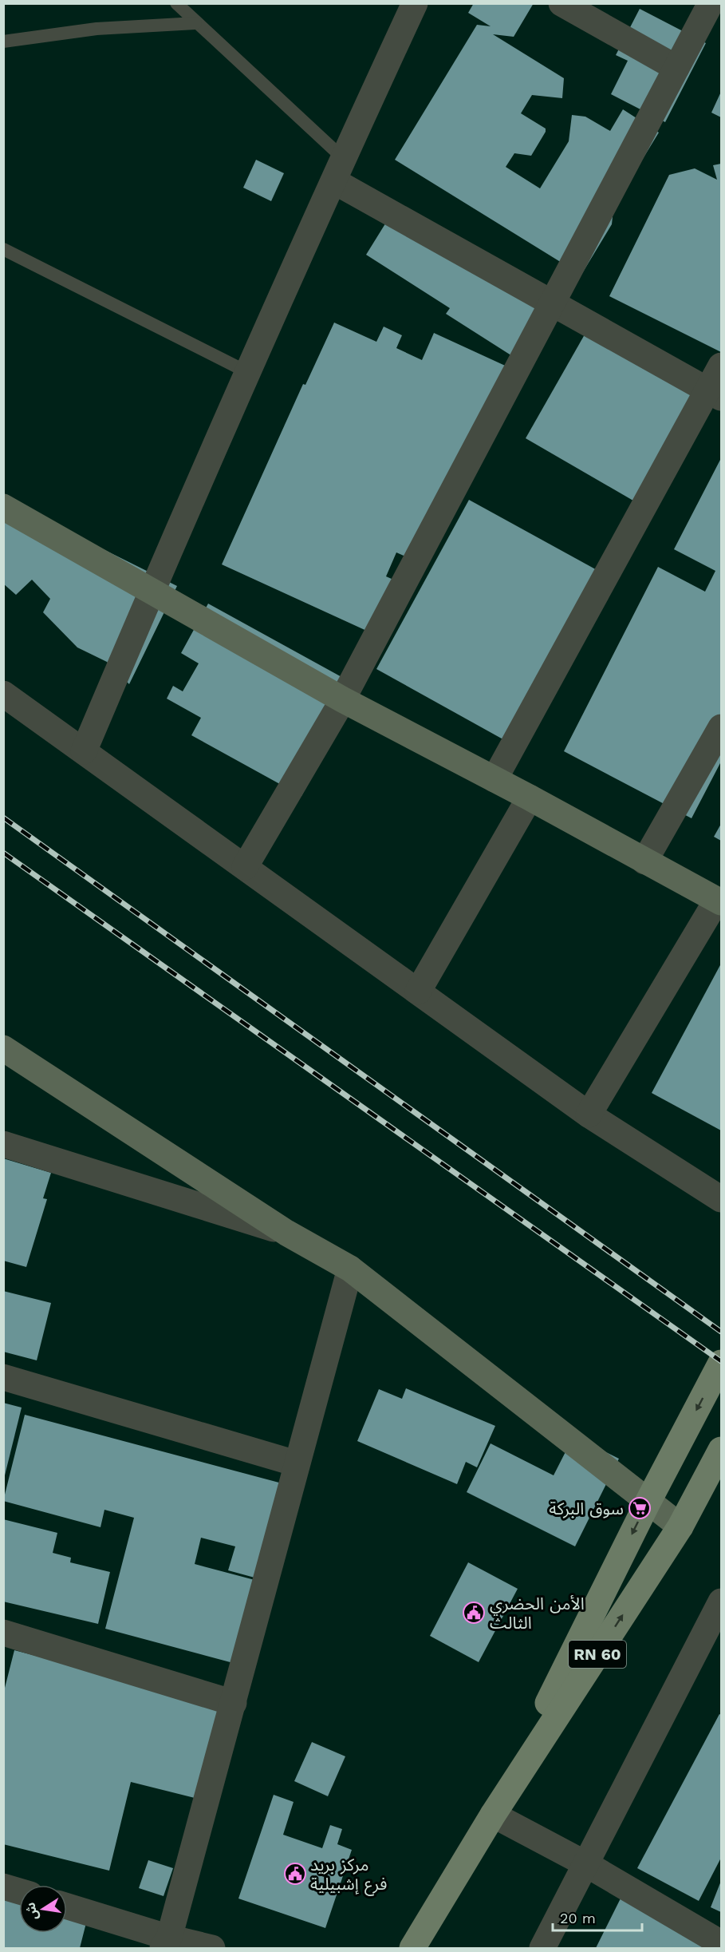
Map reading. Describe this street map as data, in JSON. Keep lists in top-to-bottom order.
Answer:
{
  "streets": {
    "main road": ["RN 60"]
  },
  "places": {
    "supermarket": ["سوق البركة"],
    "public building": ["الأمن الحضري الثالث", "مركز بريد فرع إشبيلية"]
  },
  "scale_bar": "20 m",
  "north": "left"
}
